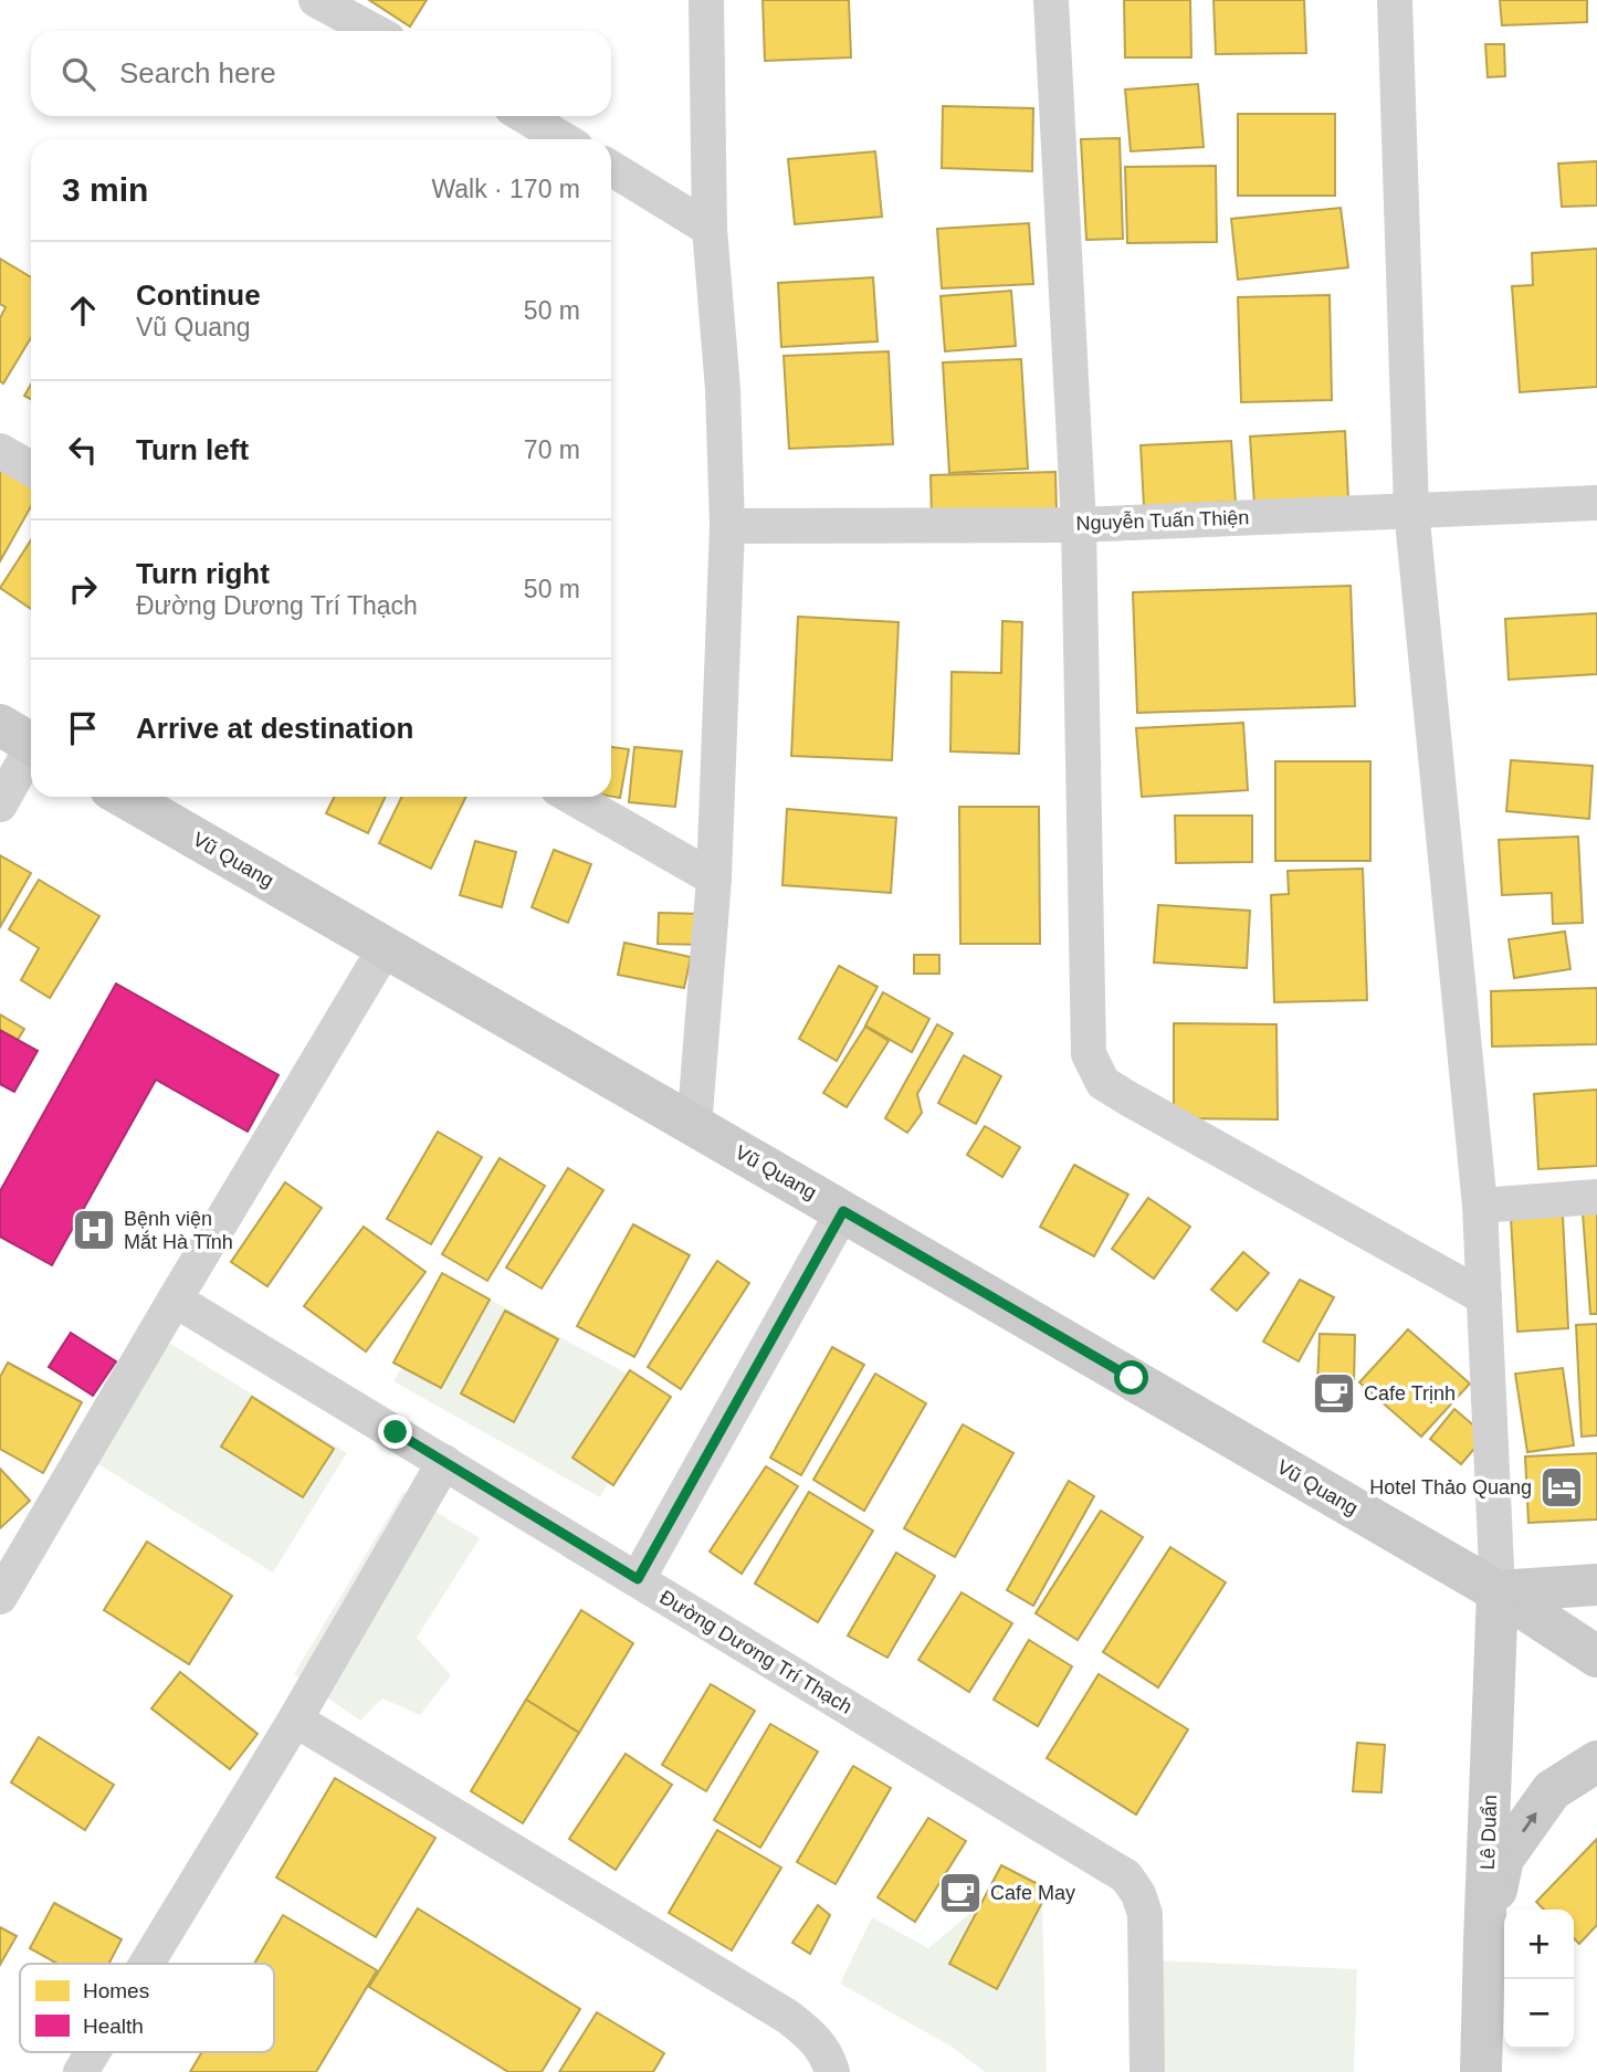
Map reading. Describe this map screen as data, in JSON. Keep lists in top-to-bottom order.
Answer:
{
  "streets": {
    "main road": ["Vũ Quang", "Lê Duẩn"],
    "street": ["Nguyễn Tuấn Thiện", "Đường Dương Trí Thạch"]
  },
  "crossings": [
    ["Vũ Quang", "Lê Duẩn"]
  ],
  "places": {
    "hospital": ["Bệnh viện Mắt Hà Tĩnh"],
    "cafe": ["Cafe Trịnh", "Cafe May"],
    "hotel": ["Hotel Thảo Quang"]
  },
  "legend": ["Homes", "Health"],
  "page": {
    "search": "Search here",
    "heading": ["3 min", "Walk · 170 m"],
    "list": [
      ["Continue", "Vũ Quang", "50 m"],
      ["Turn left", "70 m"],
      ["Turn right", "Đường Dương Trí Thạch", "50 m"],
      "Arrive at destination"
    ],
    "map_buttons": ["+", "−"]
  }
}
